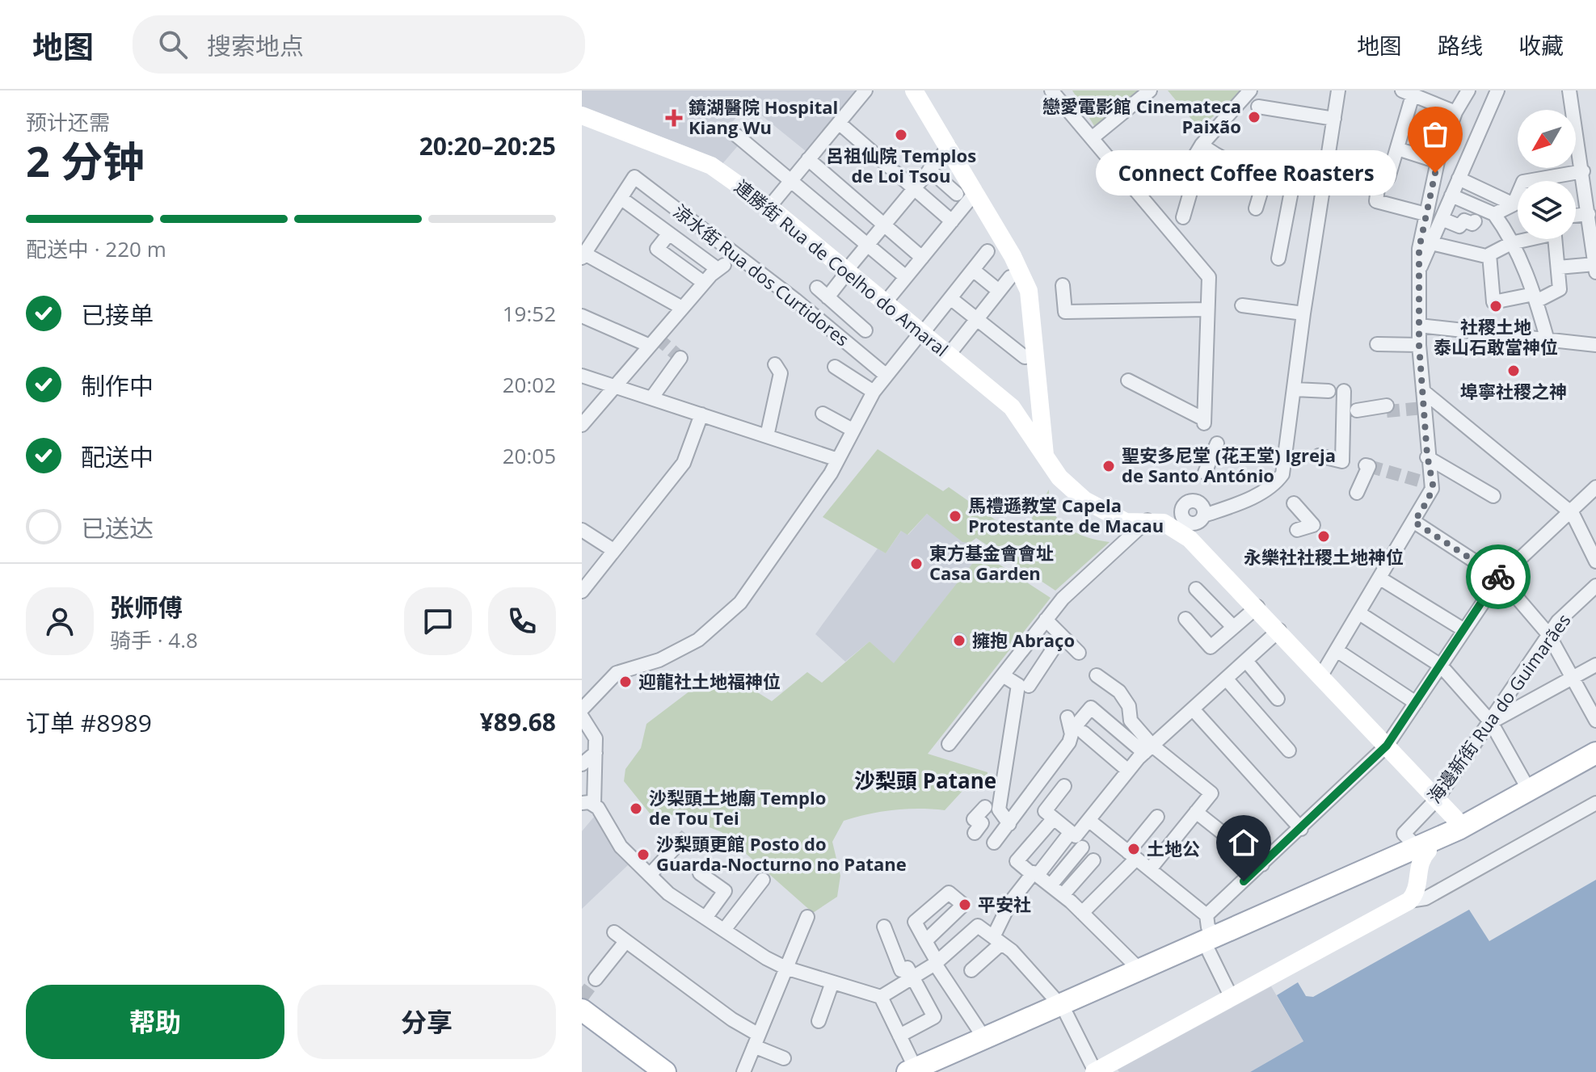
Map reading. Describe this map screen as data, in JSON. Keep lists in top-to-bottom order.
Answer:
{
  "streets": {
    "street": ["連勝街 Rua de Coelho do Amaral", "涼水街 Rua dos Curtidores", "海邊新街 Rua do Guimarães"]
  },
  "districts": ["沙梨頭 Patane"],
  "places": {
    "other": [
      "戀愛電影館 Cinemateca Paixão",
      "呂祖仙院 Templos de Loi Tsou",
      "Connect Coffee Roasters",
      "社稷土地 泰山石敢當神位",
      "埠寧社稷之神",
      "聖安多尼堂 (花王堂) Igreja de Santo António",
      "馬禮遜教堂 Capela Protestante de Macau",
      "永樂社社稷土地神位",
      "東方基金會會址 Casa Garden",
      "擁抱 Abraço",
      "迎龍社土地福神位",
      "沙梨頭土地廟 Templo de Tou Tei",
      "土地公",
      "沙梨頭更館 Posto do Guarda-Nocturno no Patane",
      "平安社"
    ],
    "health": ["鏡湖醫院 Hospital Kiang Wu"]
  },
  "north": "bottom left",
  "page": {
    "header": "地图",
    "search": "搜索地点",
    "nav": ["地图", "路线", "收藏"],
    "heading": ["2 分钟", "预计还需", "20:20–20:25"],
    "panel": [
      "张师傅",
      "骑手 · 4.8",
      "订单 #8989",
      "¥89.68"
    ],
    "bubble": "Connect Coffee Roasters",
    "bar": "配送中 · 220 m",
    "list": [
      ["已接单", "19:52"],
      ["制作中", "20:02"],
      ["配送中", "20:05"],
      "已送达"
    ],
    "buttons": ["帮助", "分享"]
  }
}
